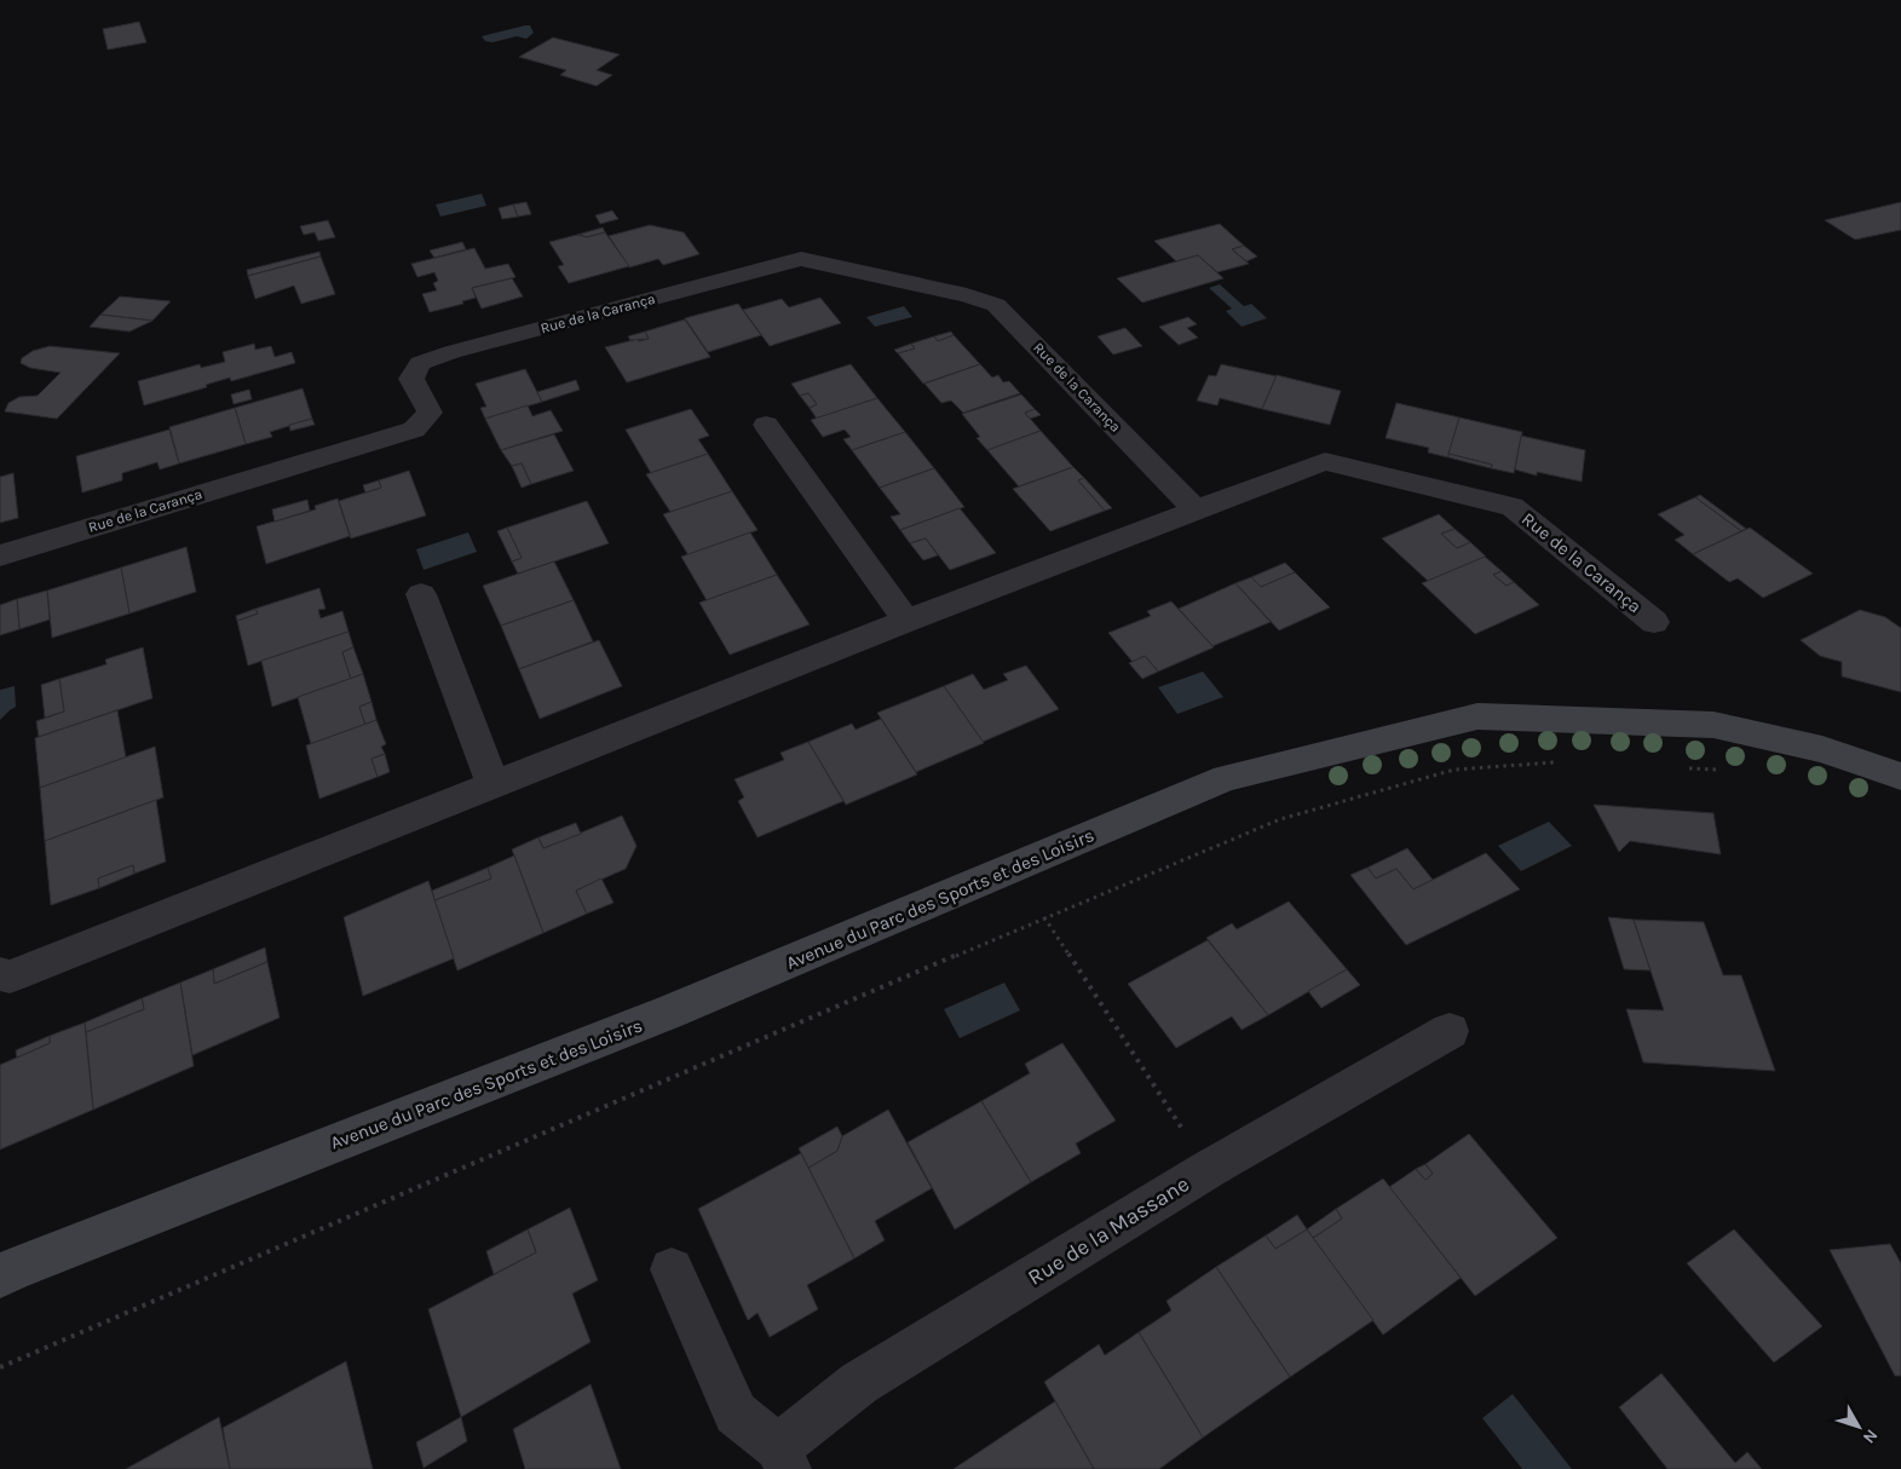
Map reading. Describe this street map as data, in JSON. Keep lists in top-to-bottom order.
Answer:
{
  "streets": {
    "main road": ["Avenue du Parc des Sports et des Loisirs"],
    "street": ["Rue de la Carança", "Rue de la Massane"]
  },
  "north": "bottom right"
}
